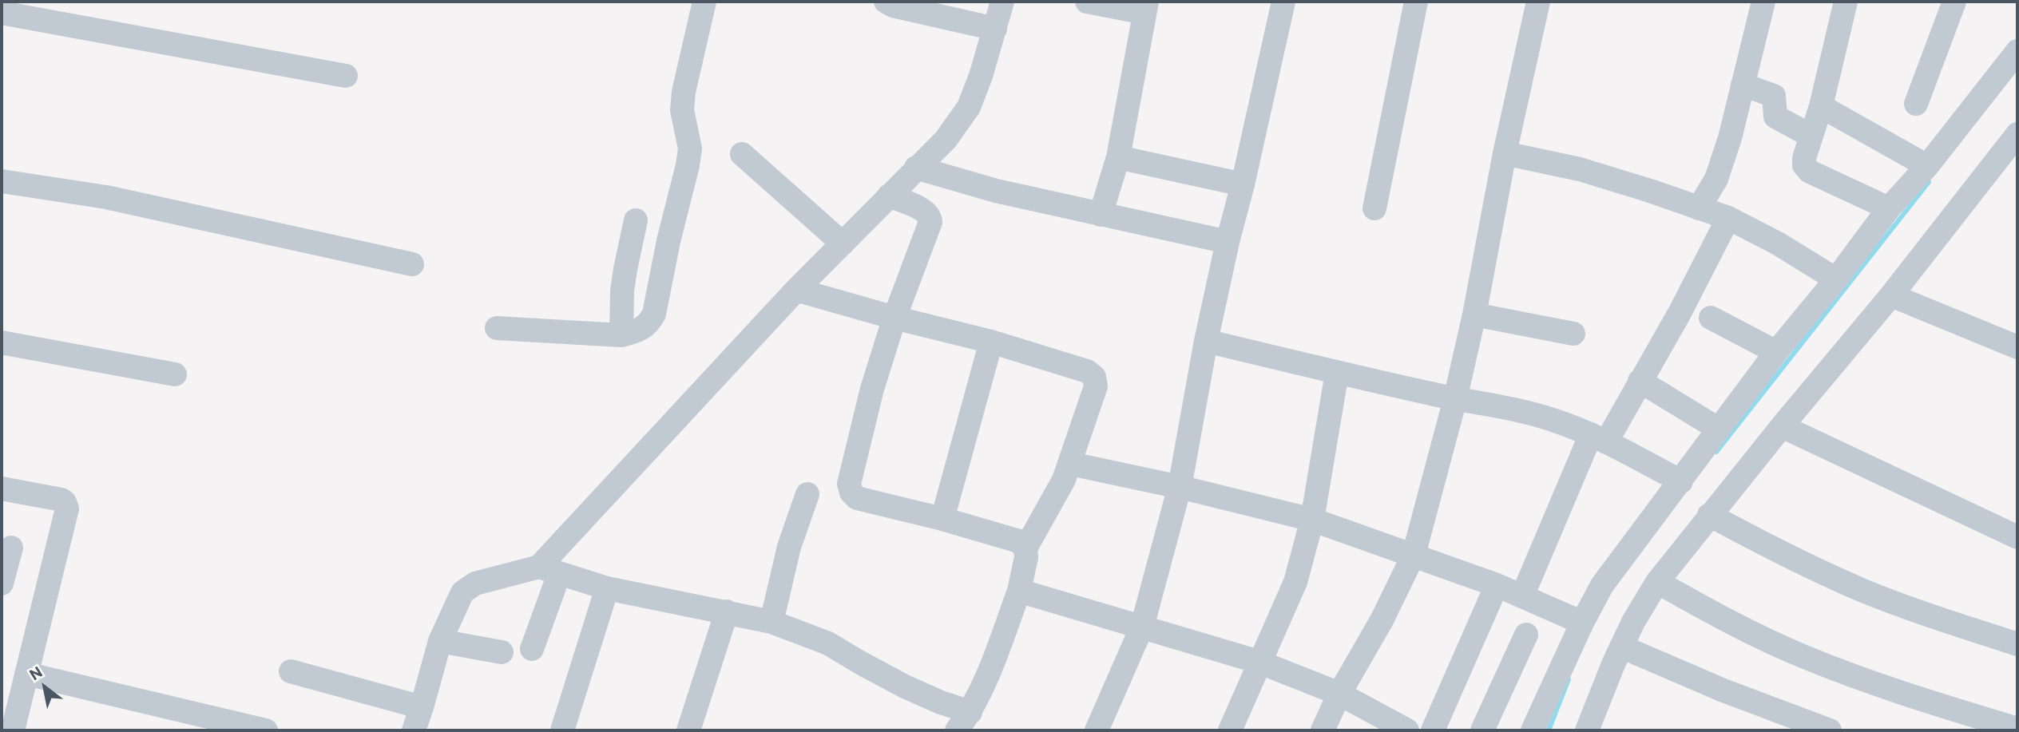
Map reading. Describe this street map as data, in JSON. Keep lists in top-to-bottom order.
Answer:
{
  "north": "top left"
}
